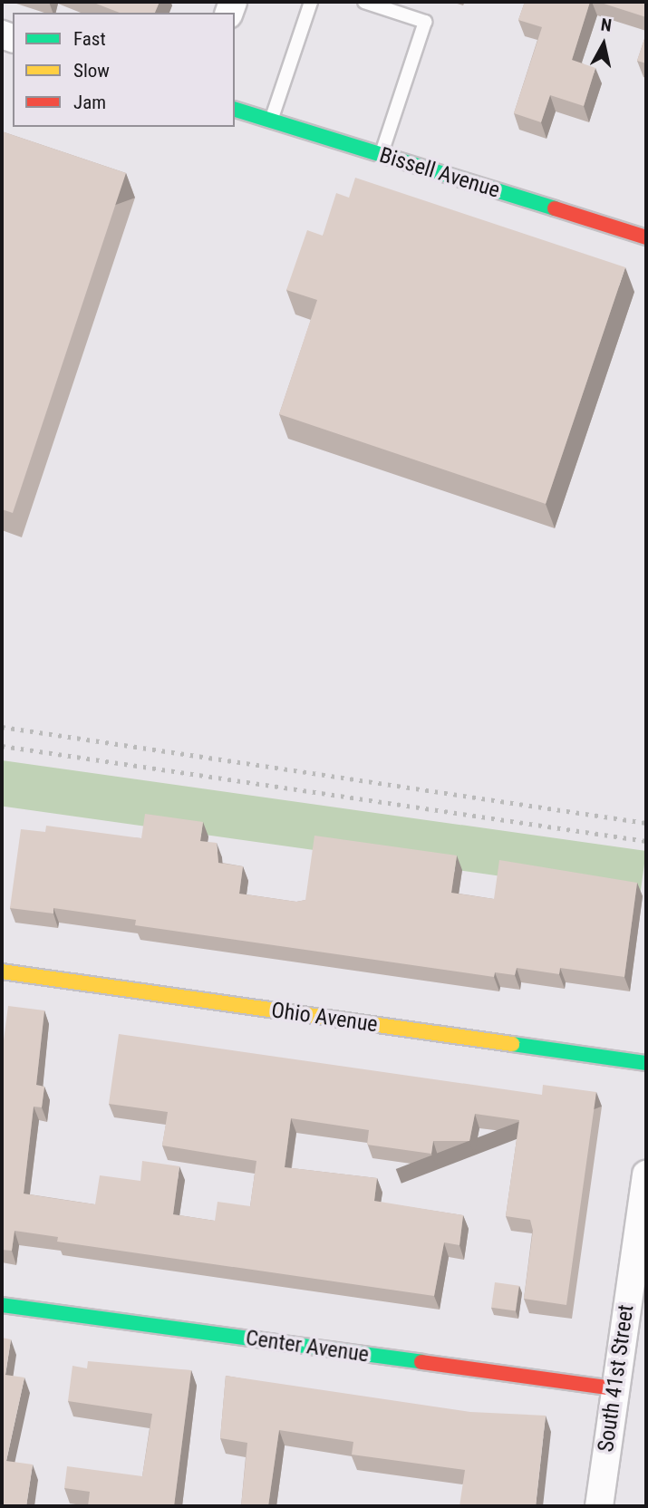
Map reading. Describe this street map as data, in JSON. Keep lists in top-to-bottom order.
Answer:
{
  "streets": {
    "street": [
      "Bissell Avenue",
      "Ohio Avenue",
      "Center Avenue",
      "South 41st Street"
    ]
  },
  "crossings": [
    ["Center Avenue", "South 41st Street"]
  ],
  "legend": ["Fast", "Slow", "Jam"],
  "north": "top"
}
